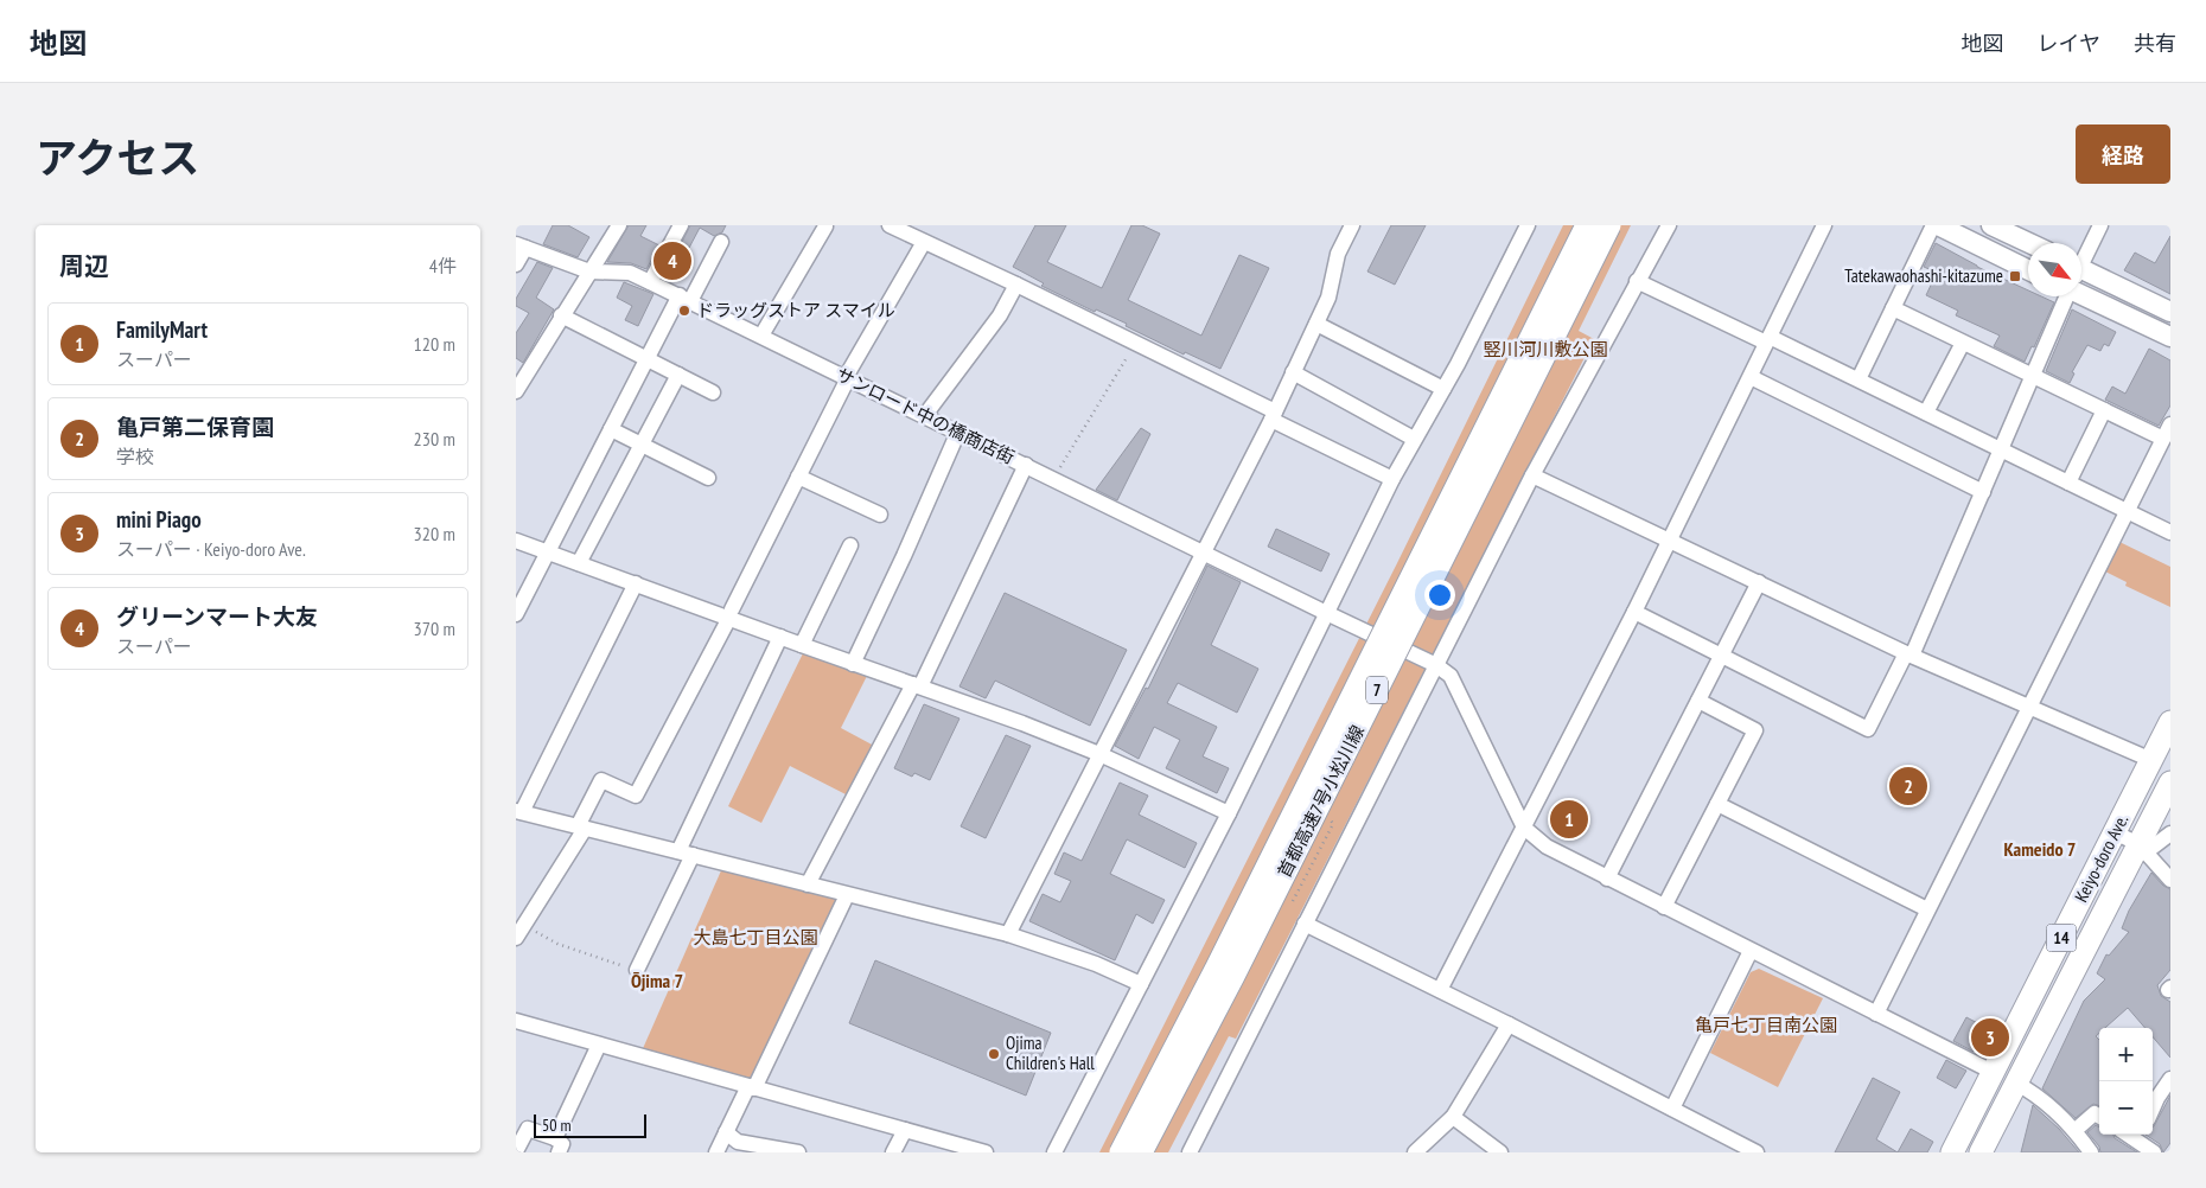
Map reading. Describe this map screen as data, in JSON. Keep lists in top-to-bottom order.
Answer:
{
  "streets": {
    "highway": [
      "7",
      "首都高速7号小松川線",
      "Keiyo-doro Ave.",
      "14"
    ],
    "street": ["サンロード中の橋商店街"]
  },
  "districts": ["Kameido 7", "Ōjima 7"],
  "parks": ["竪川河川敷公園", "大島七丁目公園", "亀戸七丁目南公園"],
  "places": {
    "transit": ["Tatekawaohashi-kitazume"],
    "other": ["ドラッグストア スマイル", "Ojima Children's Hall"]
  },
  "scale_bar": "50 m",
  "north": "bottom right",
  "page": {
    "header": "地図",
    "nav": ["地図", "レイヤ", "共有"],
    "title": "アクセス",
    "buttons": "経路",
    "heading": ["周辺", "4件"],
    "pins": [
      "4",
      "2",
      "1",
      "3"
    ],
    "list": [
      {
        "mark": "1",
        "name": "FamilyMart",
        "note": "スーパー",
        "value": "120 m"
      },
      {
        "mark": "2",
        "name": "亀戸第二保育園",
        "note": "学校",
        "value": "230 m"
      },
      {
        "mark": "3",
        "name": "mini Piago",
        "note": "スーパー · Keiyo-doro Ave.",
        "value": "320 m"
      },
      {
        "mark": "4",
        "name": "グリーンマート大友",
        "note": "スーパー",
        "value": "370 m"
      }
    ],
    "map_buttons": ["+", "−"],
    "scale": "50 m"
  }
}
